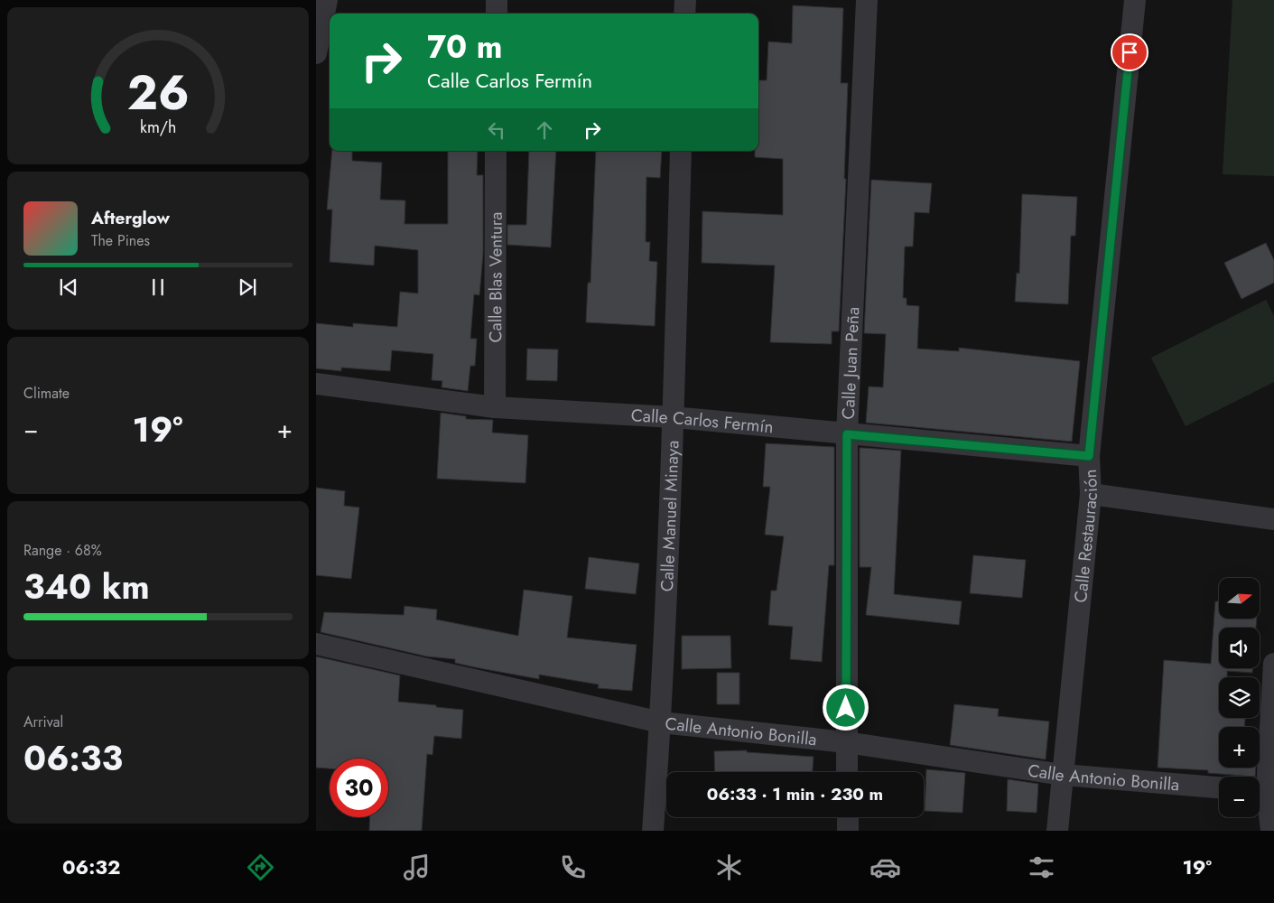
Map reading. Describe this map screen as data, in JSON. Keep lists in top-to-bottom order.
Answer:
{
  "streets": {
    "street": [
      "Calle Blas Ventura",
      "Calle Juan Peña",
      "Calle Carlos Fermín",
      "Calle Manuel Minaya",
      "Calle Restauración",
      "Calle Antonio Bonilla"
    ]
  },
  "crossings": [
    ["Calle Blas Ventura", "Calle Carlos Fermín"],
    ["Calle Juan Peña", "Calle Carlos Fermín"],
    ["Calle Juan Peña", "Calle Antonio Bonilla"],
    ["Calle Carlos Fermín", "Calle Manuel Minaya"],
    ["Calle Carlos Fermín", "Calle Restauración"],
    ["Calle Manuel Minaya", "Calle Antonio Bonilla"],
    ["Calle Restauración", "Calle Antonio Bonilla"]
  ],
  "north": "right",
  "page": {
    "turn": ["70 m", "Calle Carlos Fermín"],
    "song": ["Afterglow", "The Pines"],
    "tile": [
      "Climate",
      ["Range · 68%", "340 km"],
      ["Arrival", "06:33"]
    ],
    "heat": ["−", "19°", "+"],
    "map_buttons": ["+", "−"],
    "limit": "30",
    "trip": "06:33 · 1 min · 230 m",
    "tabs": ["06:32", "19°"],
    "gauge": ["26", "km/h"]
  }
}
